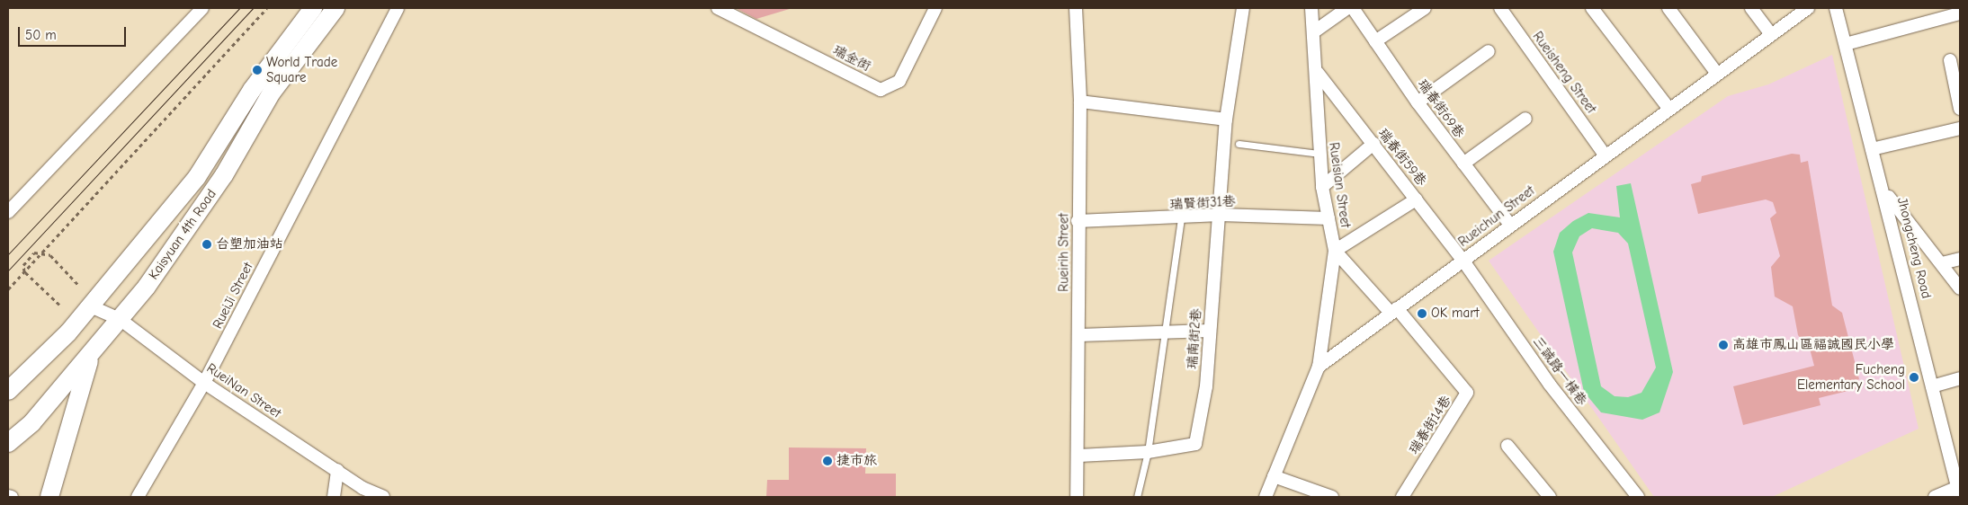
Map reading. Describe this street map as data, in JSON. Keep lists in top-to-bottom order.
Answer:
{
  "streets": {
    "street": [
      "瑞金街",
      "Rueisheng Street",
      "瑞春街69巷",
      "瑞春街59巷",
      "Rueisian Street",
      "瑞賢街31巷",
      "Rueichun Street",
      "Kaisyuan 4th Road",
      "Jhongcheng Road",
      "Rueirih Street",
      "RueiJi Street",
      "瑞南街2巷",
      "三誠路一橫巷",
      "RueiNan Street",
      "瑞春街14巷"
    ]
  },
  "crossings": [
    ["Rueisheng Street", "Rueichun Street"],
    ["瑞春街69巷", "Rueichun Street"],
    ["瑞春街59巷", "Rueisian Street"],
    ["瑞春街59巷", "Rueichun Street"],
    ["瑞春街59巷", "三誠路一橫巷"],
    ["Rueisian Street", "瑞賢街31巷"],
    ["Rueisian Street", "Rueichun Street"],
    ["瑞賢街31巷", "Rueirih Street"],
    ["瑞賢街31巷", "瑞南街2巷"],
    ["Rueichun Street", "三誠路一橫巷"],
    ["Rueichun Street", "瑞春街14巷"],
    ["Kaisyuan 4th Road", "RueiNan Street"],
    ["Rueirih Street", "瑞南街2巷"],
    ["RueiJi Street", "RueiNan Street"]
  ],
  "places": [
    "World Trade Square",
    "台塑加油站",
    "OK mart",
    "高雄市鳳山區福誠國民小學",
    "Fucheng Elementary School",
    "捷市旅"
  ],
  "scale_bar": "50 m"
}
